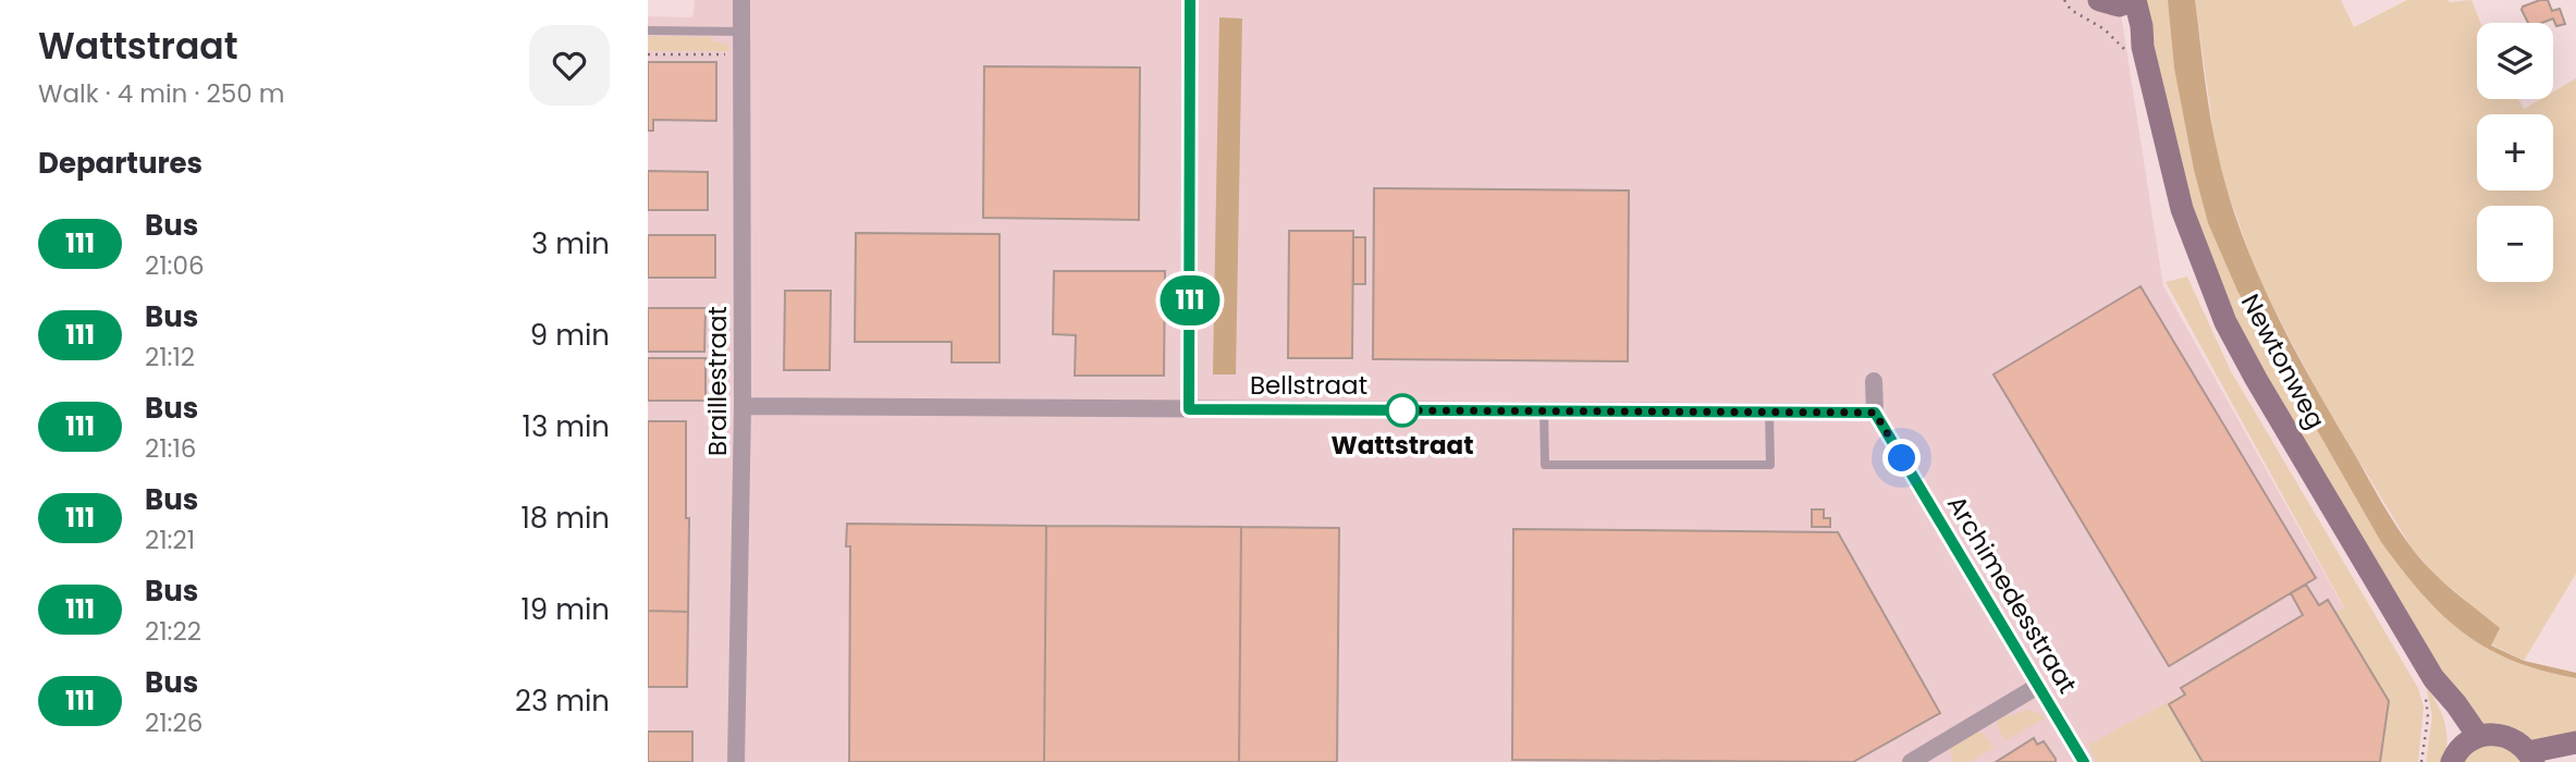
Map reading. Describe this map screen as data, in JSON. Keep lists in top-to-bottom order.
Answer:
{
  "streets": {
    "main road": ["Newtonweg"],
    "street": ["Braillestraat", "Bellstraat", "Archimedesstraat"]
  },
  "crossings": [
    ["Braillestraat", "Bellstraat"],
    ["Bellstraat", "Archimedesstraat"]
  ],
  "places": ["Wattstraat"],
  "lines": ["bus line 111"],
  "page": {
    "heading": [
      ["Wattstraat", "Walk · 4 min · 250 m"],
      "Departures"
    ],
    "on_map": "111",
    "map_buttons": ["+", "−"],
    "list": [
      {
        "mark": "111",
        "name": "Bus",
        "note": "21:06",
        "value": "3 min"
      },
      {
        "mark": "111",
        "name": "Bus",
        "note": "21:12",
        "value": "9 min"
      },
      {
        "mark": "111",
        "name": "Bus",
        "note": "21:16",
        "value": "13 min"
      },
      {
        "mark": "111",
        "name": "Bus",
        "note": "21:21",
        "value": "18 min"
      },
      {
        "mark": "111",
        "name": "Bus",
        "note": "21:22",
        "value": "19 min"
      },
      {
        "mark": "111",
        "name": "Bus",
        "note": "21:26",
        "value": "23 min"
      }
    ]
  }
}
